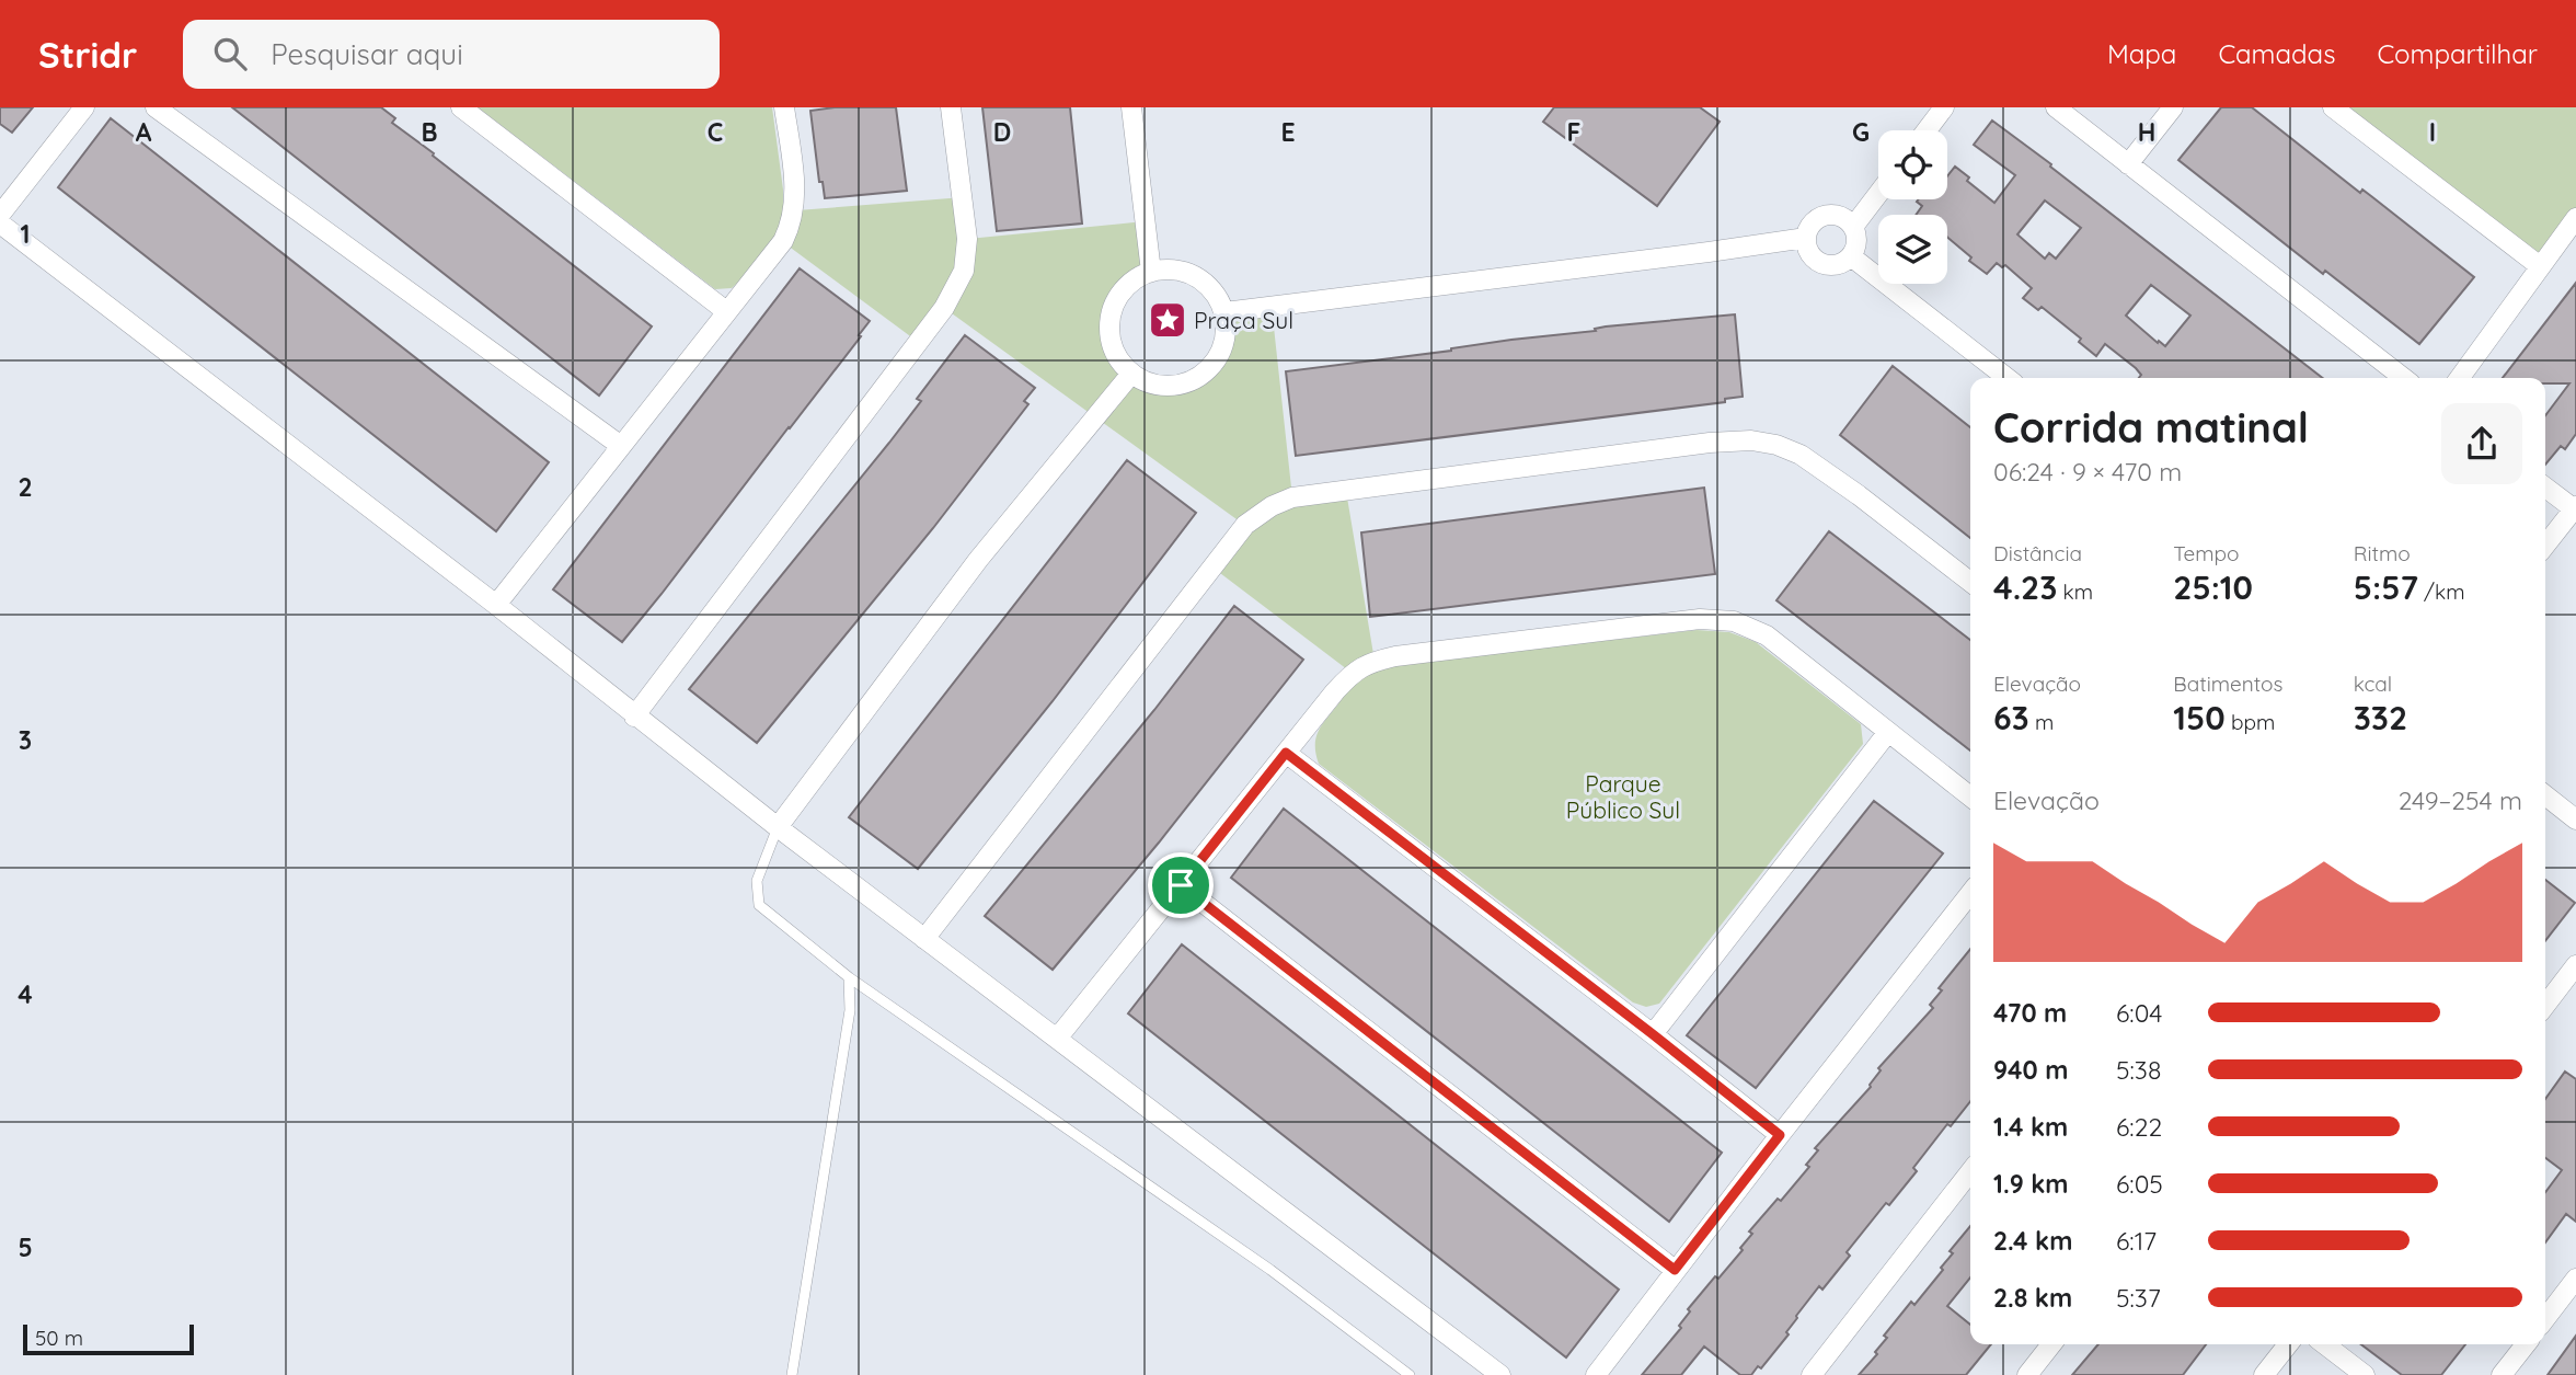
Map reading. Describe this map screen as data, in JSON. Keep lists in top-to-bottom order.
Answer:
{
  "parks": ["Parque Público Sul"],
  "places": {
    "place": ["Praça Sul"]
  },
  "scale_bar": "50 m",
  "page": {
    "header": "Stridr",
    "search": "Pesquisar aqui",
    "nav": ["Mapa", "Camadas", "Compartilhar"],
    "heading": ["Corrida matinal", "06:24 · 9 × 470 m"],
    "stats": [
      ["Distância", "4.23 km"],
      ["Tempo", "25:10"],
      ["Ritmo", "5:57 /km"],
      ["Elevação", "63 m"],
      ["Batimentos", "150 bpm"],
      ["kcal", "332"]
    ],
    "chart": ["Elevação", "249–254 m"],
    "list": [
      {
        "name": "470 m",
        "note": "6:04"
      },
      {
        "name": "940 m",
        "note": "5:38"
      },
      {
        "name": "1.4 km",
        "note": "6:22"
      },
      {
        "name": "1.9 km",
        "note": "6:05"
      },
      {
        "name": "2.4 km",
        "note": "6:17"
      },
      {
        "name": "2.8 km",
        "note": "5:37"
      }
    ],
    "scale": "50 m"
  },
  "grid": {
    "columns": [
      "A",
      "B",
      "C",
      "D",
      "E",
      "F",
      "G",
      "H",
      "I"
    ],
    "rows": [
      "1",
      "2",
      "3",
      "4",
      "5"
    ]
  }
}
